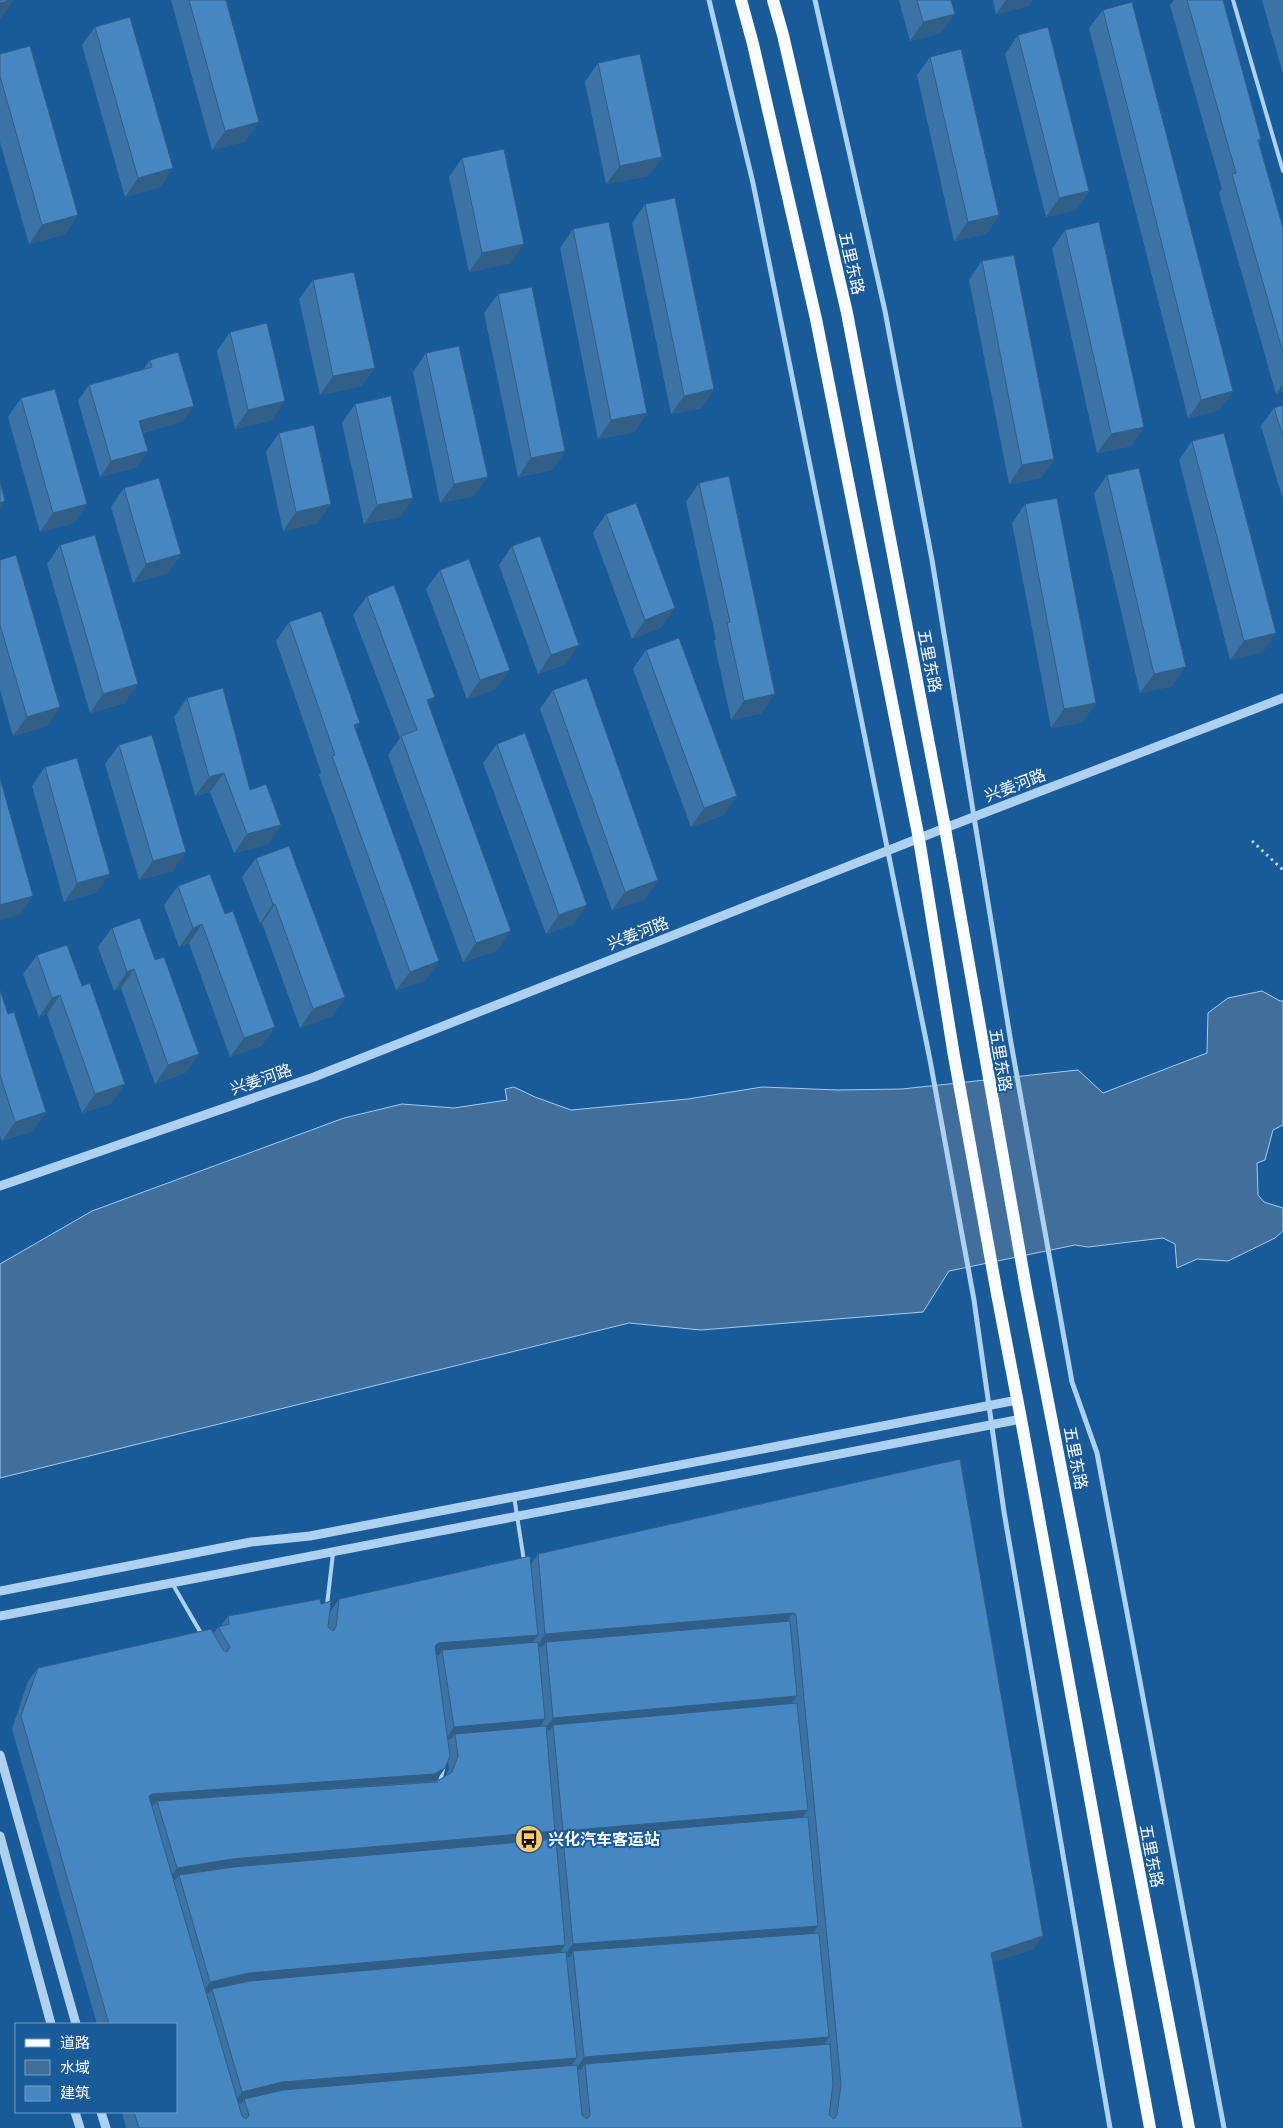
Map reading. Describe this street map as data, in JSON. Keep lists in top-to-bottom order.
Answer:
{
  "streets": {
    "main road": ["五里东路"],
    "street": ["兴姜河路"]
  },
  "crossings": [
    ["五里东路", "兴姜河路"]
  ],
  "places": {
    "bus stop": ["兴化汽车客运站"]
  },
  "legend": ["道路", "水域", "建筑"]
}
